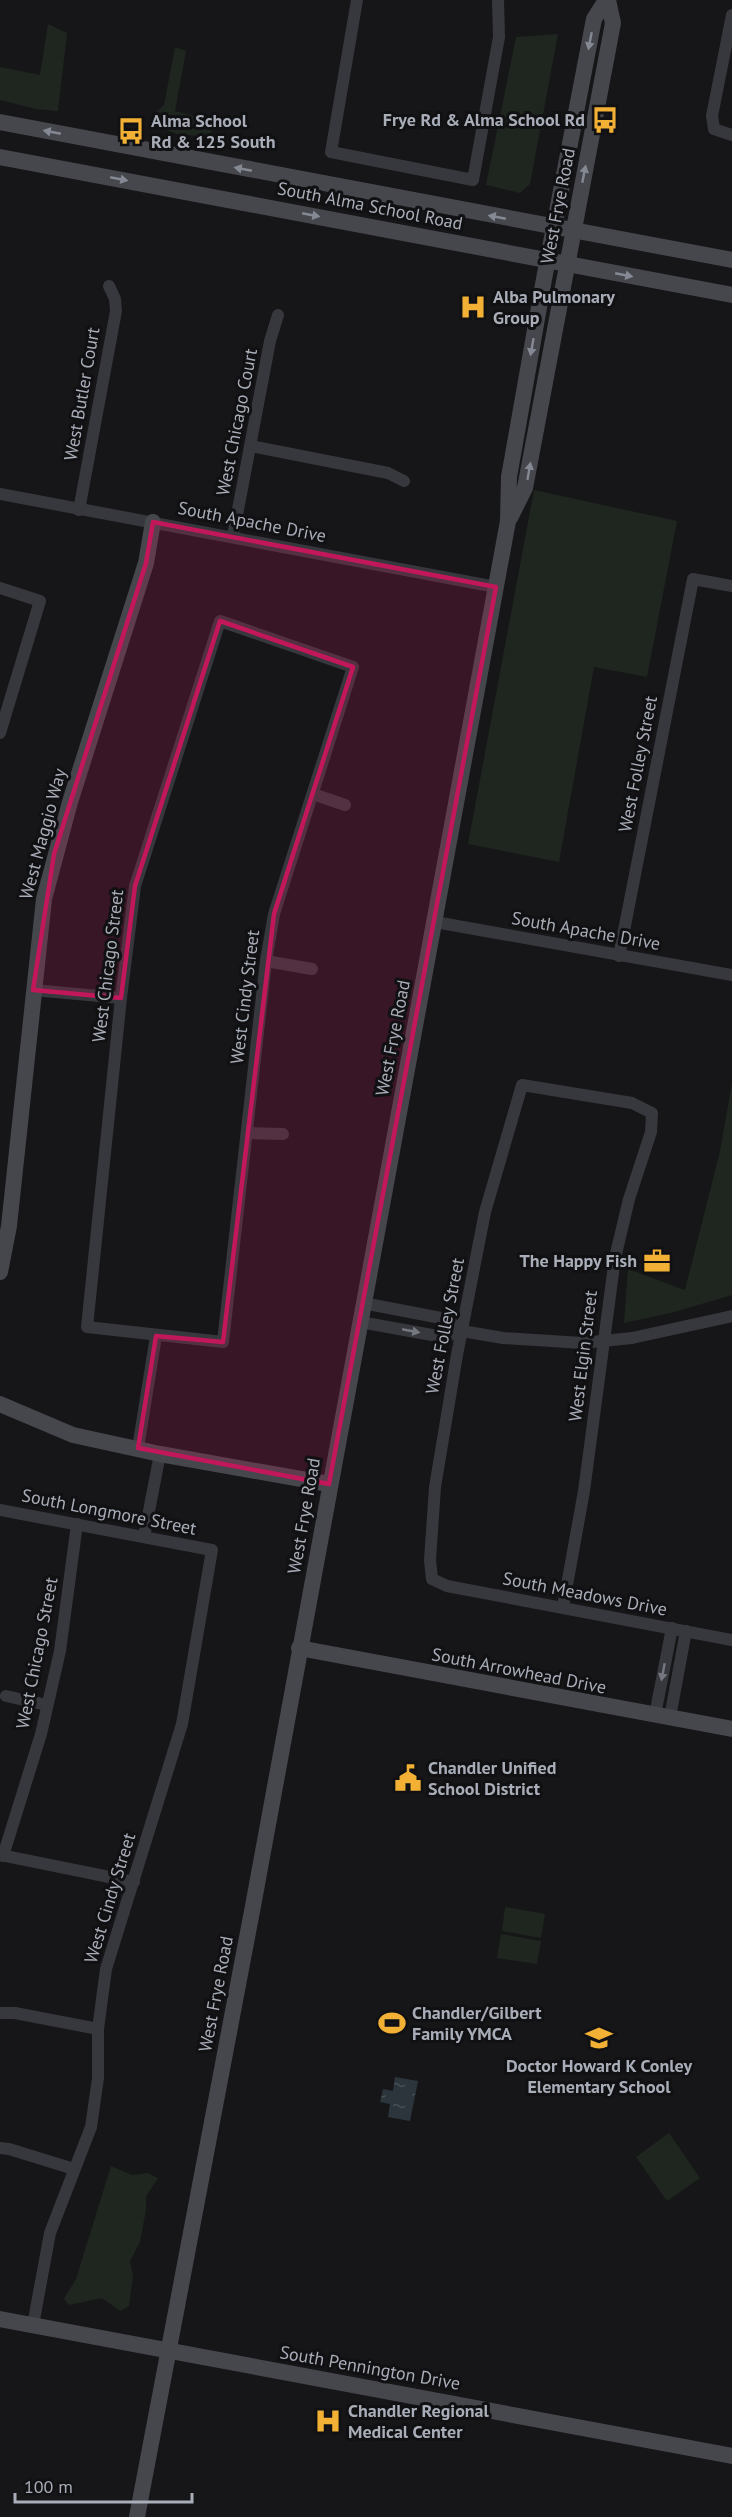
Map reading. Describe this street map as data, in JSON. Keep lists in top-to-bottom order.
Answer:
{
  "streets": {
    "street": [
      "South Alma School Road",
      "West Frye Road",
      "West Butler Court",
      "West Chicago Court",
      "South Apache Drive",
      "West Folley Street",
      "West Maggio Way",
      "West Chicago Street",
      "West Cindy Street",
      "West Elgin Street",
      "South Longmore Street",
      "South Meadows Drive",
      "South Arrowhead Drive",
      "South Pennington Drive"
    ]
  },
  "crossings": [
    ["South Alma School Road", "West Frye Road"],
    ["West Frye Road", "South Apache Drive"],
    ["West Frye Road", "South Arrowhead Drive"],
    ["West Frye Road", "South Pennington Drive"],
    ["West Butler Court", "South Apache Drive"],
    ["West Chicago Court", "South Apache Drive"],
    ["South Apache Drive", "West Folley Street"],
    ["South Apache Drive", "West Maggio Way"],
    ["West Folley Street", "West Elgin Street"],
    ["West Folley Street", "South Meadows Drive"],
    ["West Chicago Street", "West Cindy Street"],
    ["West Chicago Street", "South Longmore Street"],
    ["West Cindy Street", "South Longmore Street"],
    ["West Cindy Street", "South Pennington Drive"],
    ["West Elgin Street", "South Meadows Drive"]
  ],
  "places": {
    "bus stop": ["Frye Rd & Alma School Rd", "Alma School Rd & 125 South"],
    "hospital": ["Alba Pulmonary Group", "Chandler Regional Medical Center"],
    "office": ["The Happy Fish"],
    "public building": ["Chandler Unified School District"],
    "sports": ["Chandler/Gilbert Family YMCA"],
    "school or university": ["Doctor Howard K Conley Elementary School"]
  },
  "scale_bar": "100 m"
}
